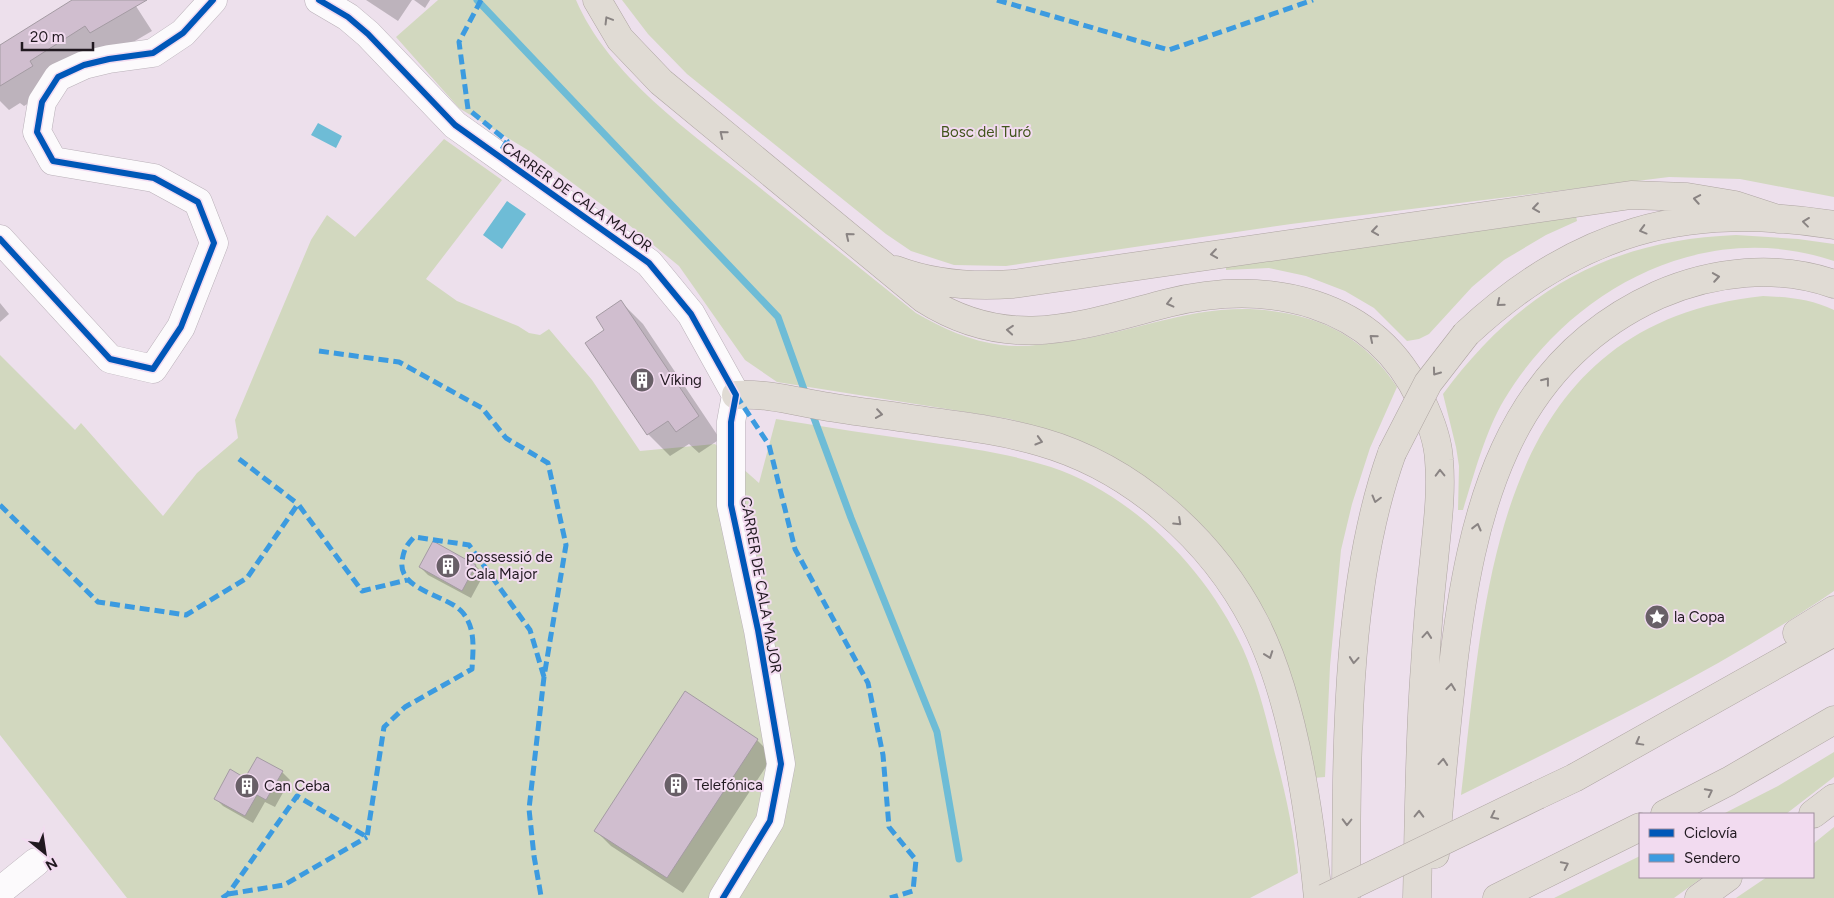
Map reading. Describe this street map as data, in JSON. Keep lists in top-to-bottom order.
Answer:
{
  "streets": {
    "street": ["CARRER DE CALA MAJOR"]
  },
  "parks": ["Bosc del Turó"],
  "places": {
    "building": [
      "Víking",
      "possessió de Cala Major",
      "Telefónica",
      "Can Ceba"
    ],
    "place": ["la Copa"]
  },
  "legend": ["Ciclovía", "Sendero"],
  "scale_bar": "20 m",
  "north": "bottom right"
}
